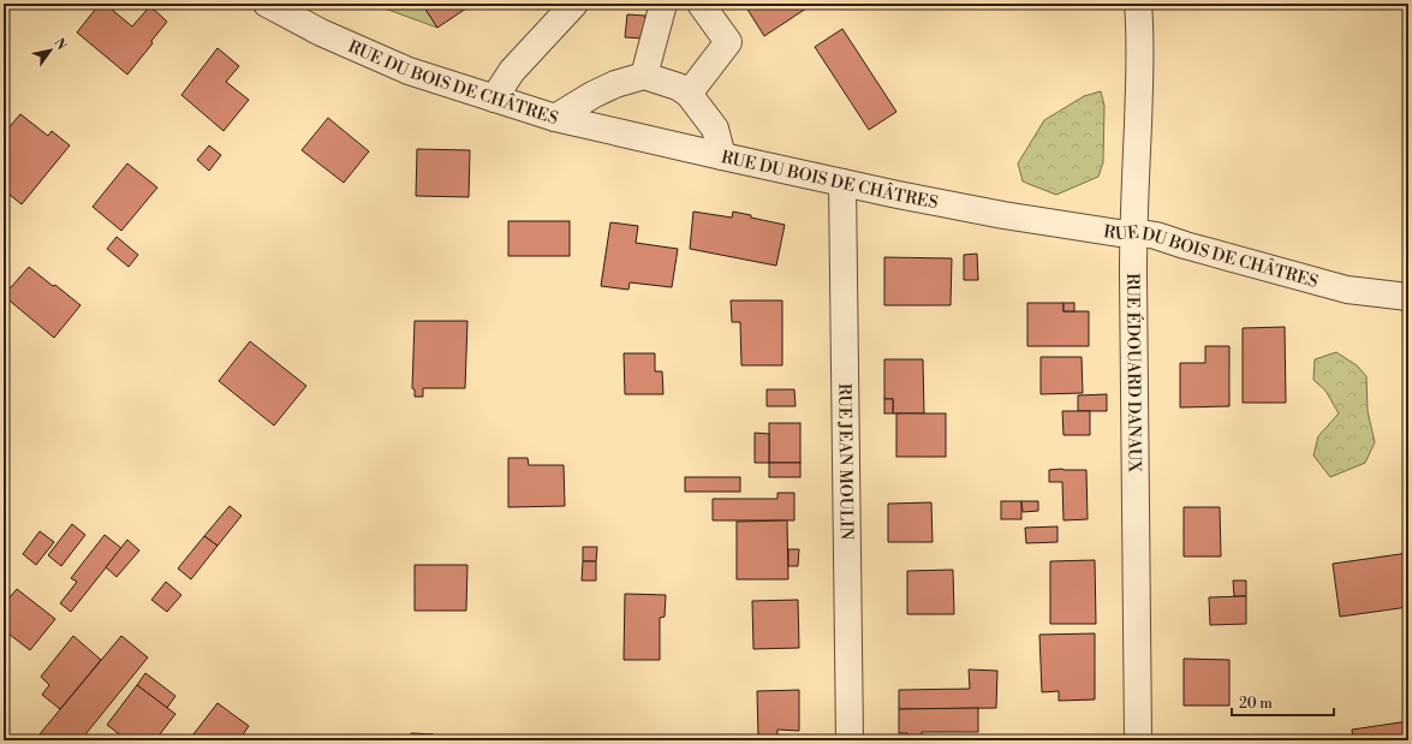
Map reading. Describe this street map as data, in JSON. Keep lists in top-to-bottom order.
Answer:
{
  "streets": {
    "street": ["RUE DU BOIS DE CHÂTRES", "RUE ÉDOUARD DANAUX", "RUE JEAN MOULIN"]
  },
  "crossings": [
    ["RUE DU BOIS DE CHÂTRES", "RUE ÉDOUARD DANAUX"],
    ["RUE DU BOIS DE CHÂTRES", "RUE JEAN MOULIN"]
  ],
  "scale_bar": "20 m",
  "north": "top right"
}
